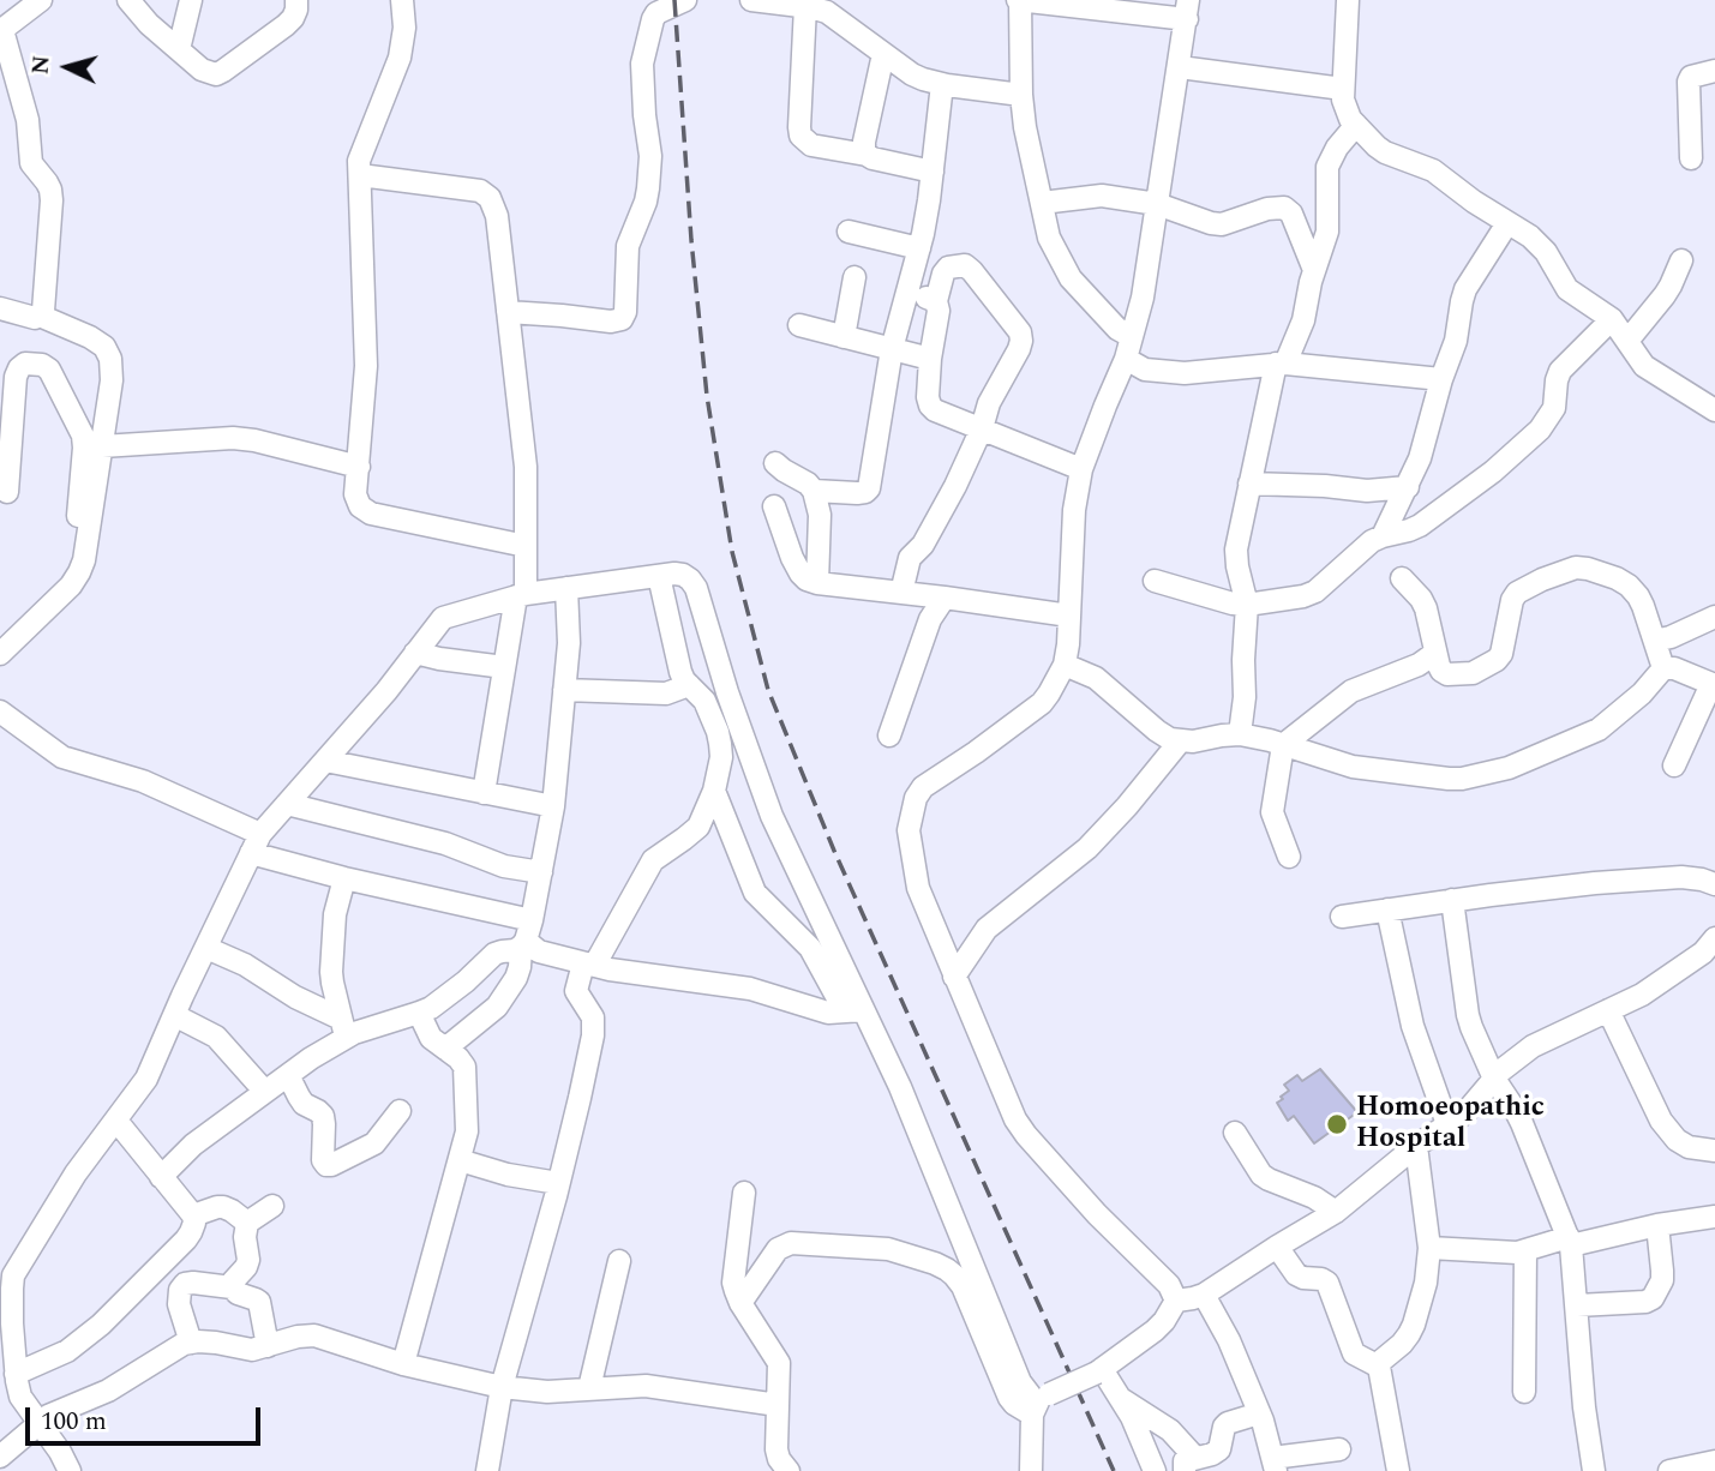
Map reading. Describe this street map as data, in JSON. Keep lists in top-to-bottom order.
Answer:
{
  "places": ["Homoeopathic Hospital"],
  "scale_bar": "100 m",
  "north": "left"
}
